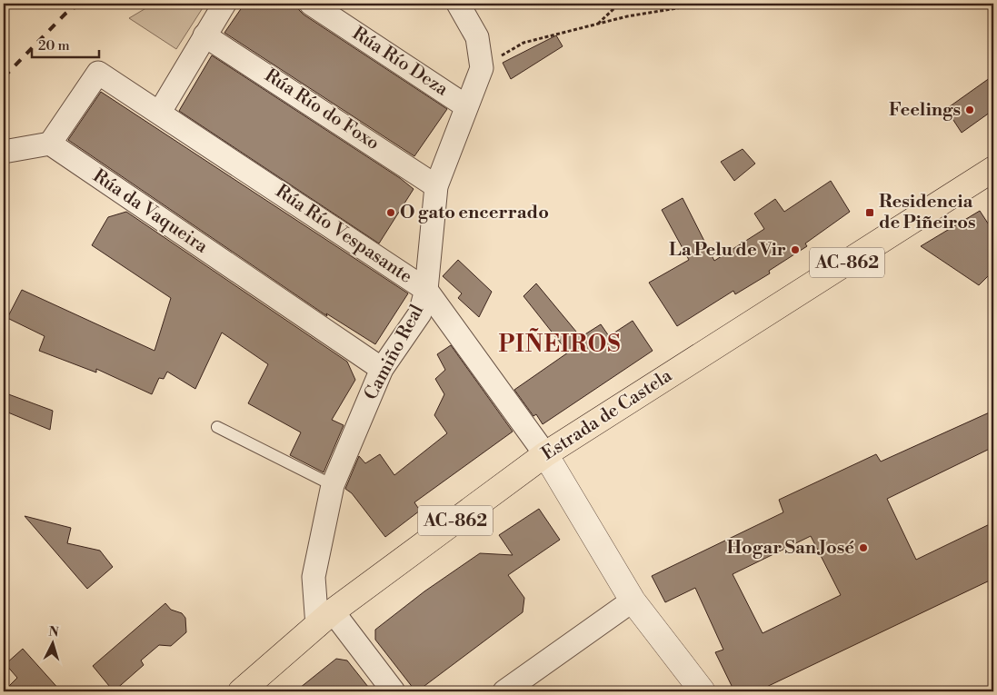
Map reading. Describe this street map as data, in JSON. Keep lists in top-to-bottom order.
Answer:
{
  "streets": {
    "main road": ["AC-862", "Estrada de Castela"],
    "street": [
      "Rúa Río Deza",
      "Rúa Río do Foxo",
      "Rúa da Vaqueira",
      "Rúa Río Vespasante",
      "Camiño Real"
    ]
  },
  "crossings": [
    ["Rúa Río Deza", "Camiño Real"],
    ["Rúa Río do Foxo", "Camiño Real"],
    ["Rúa da Vaqueira", "Camiño Real"],
    ["Rúa Río Vespasante", "Camiño Real"],
    ["Rúa Río Vespasante", "Estrada de Castela"],
    ["Camiño Real", "Estrada de Castela"]
  ],
  "districts": ["PIÑEIROS"],
  "places": {
    "other": [
      "Feelings",
      "O gato encerrado",
      "La Pelu de Vir",
      "Hogar San José"
    ],
    "transit": ["Residencia de Piñeiros"]
  },
  "scale_bar": "20 m",
  "north": "top"
}
